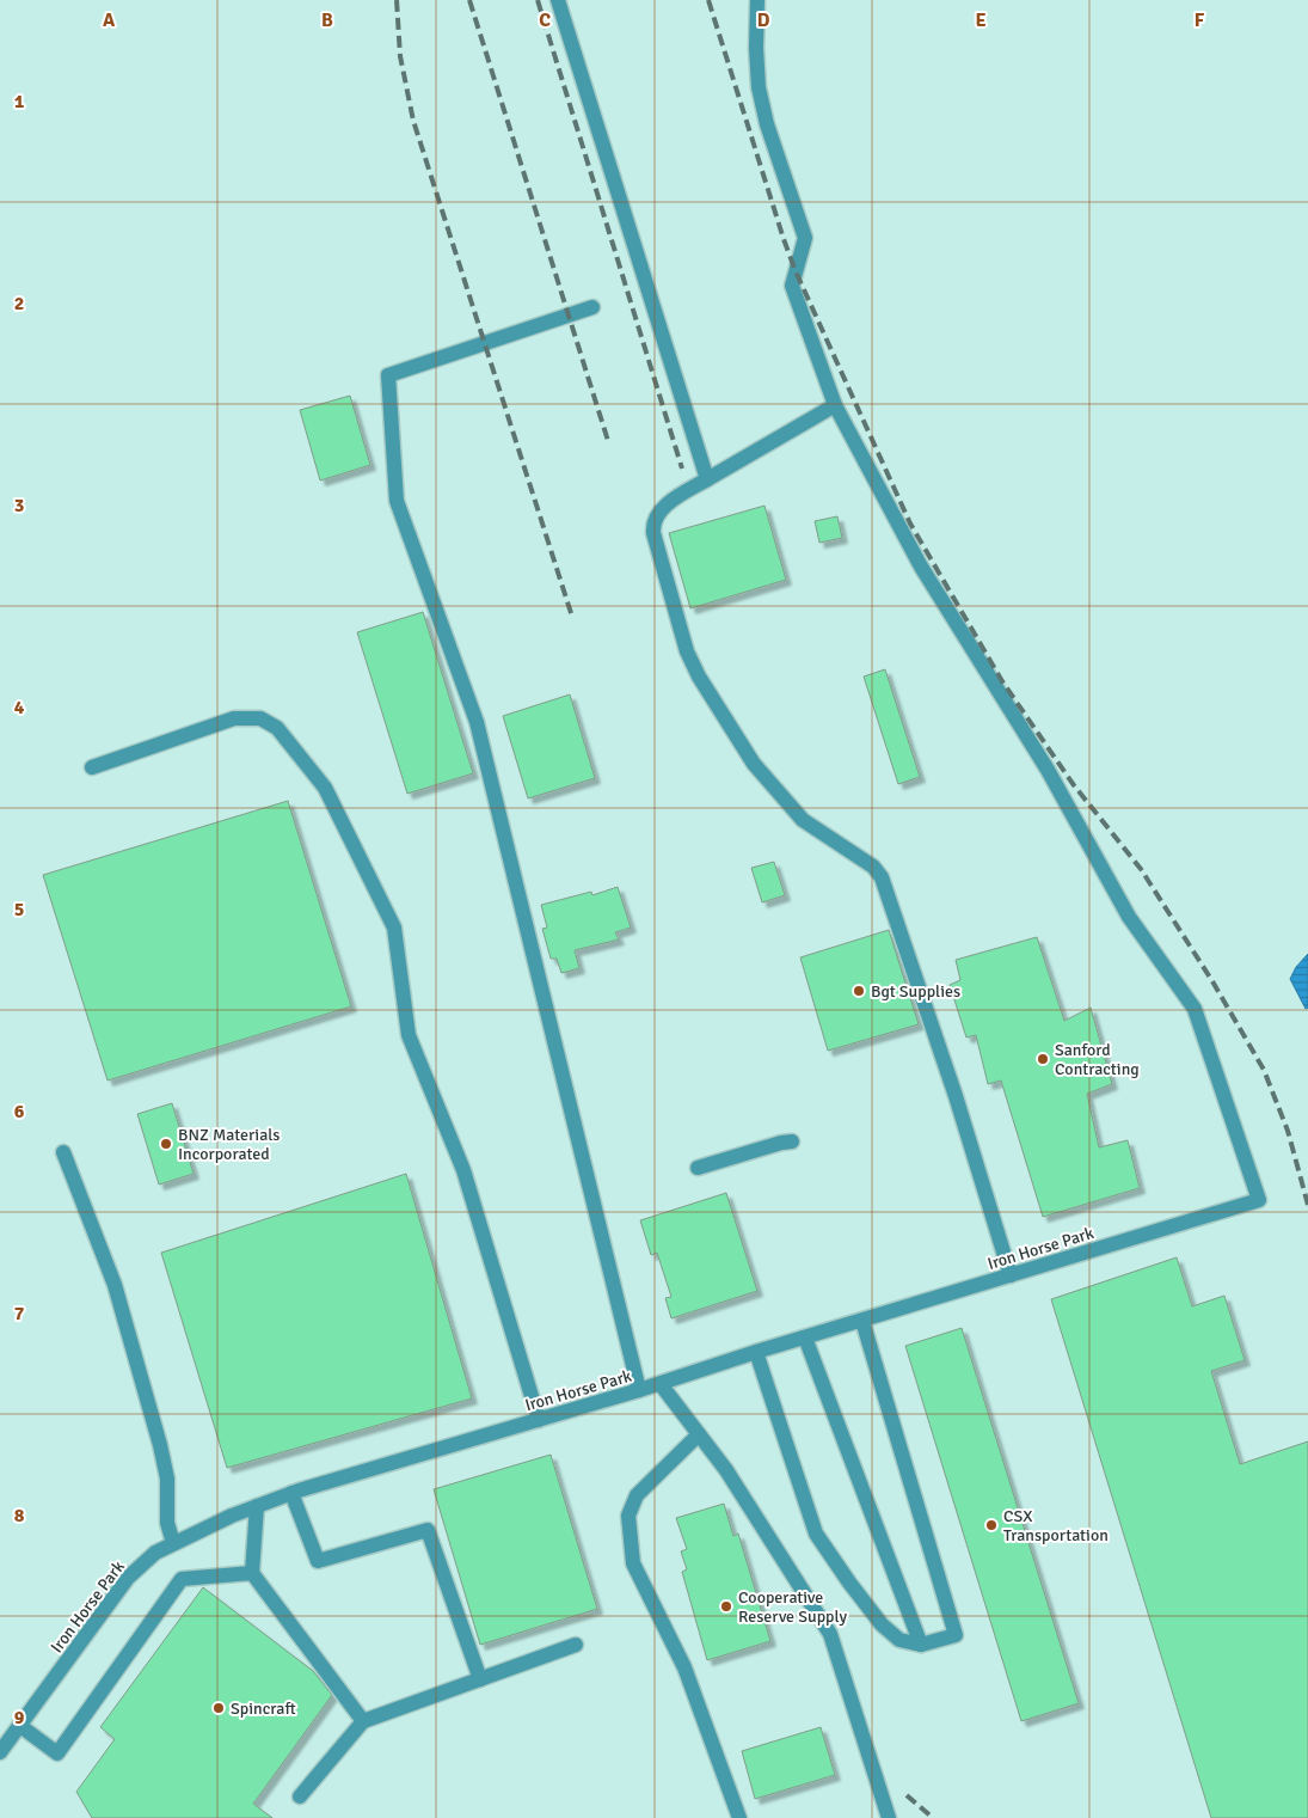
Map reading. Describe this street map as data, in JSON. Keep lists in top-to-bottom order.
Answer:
{
  "streets": {
    "street": ["Iron Horse Park"]
  },
  "places": [
    "Bgt Supplies",
    "Sanford Contracting",
    "BNZ Materials Incorporated",
    "CSX Transportation",
    "Cooperative Reserve Supply",
    "Spincraft"
  ],
  "grid": {
    "columns": [
      "A",
      "B",
      "C",
      "D",
      "E",
      "F"
    ],
    "rows": [
      "1",
      "2",
      "3",
      "4",
      "5",
      "6",
      "7",
      "8",
      "9"
    ]
  }
}
